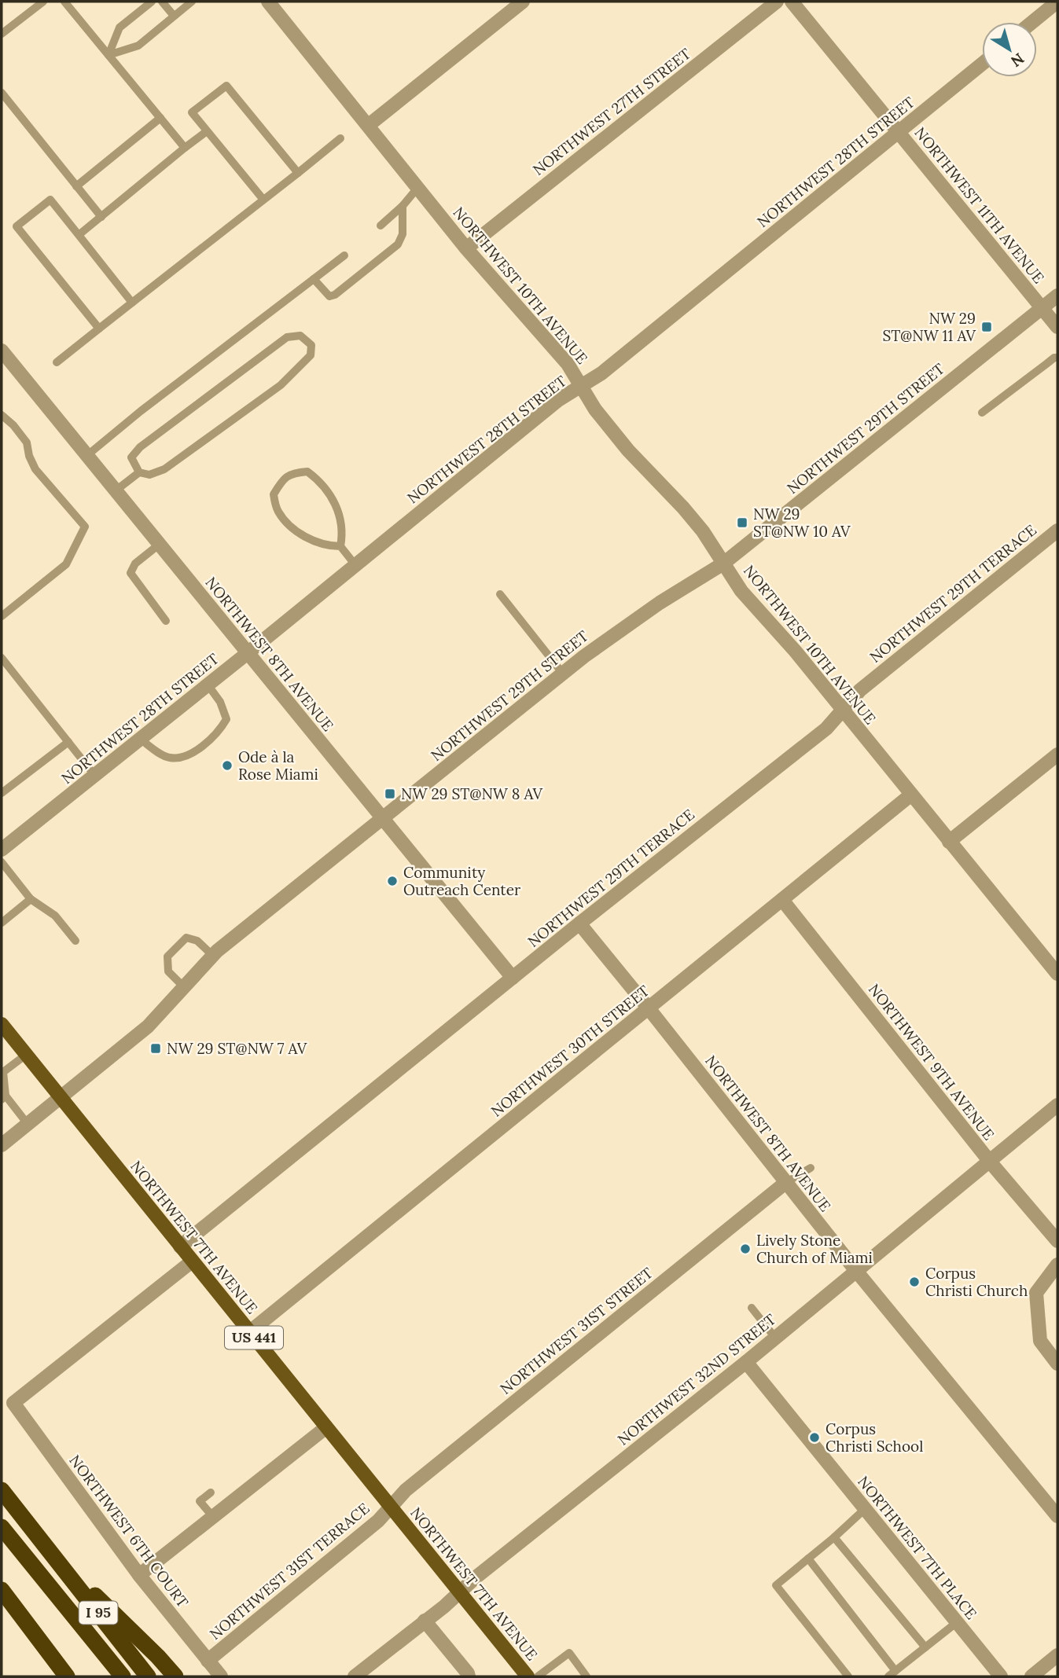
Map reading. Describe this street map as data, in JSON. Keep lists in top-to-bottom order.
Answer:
{
  "streets": {
    "highway": ["I 95"],
    "main road": ["NORTHWEST 7TH AVENUE", "US 441"],
    "street": [
      "NORTHWEST 27TH STREET",
      "NORTHWEST 28TH STREET",
      "NORTHWEST 11TH AVENUE",
      "NORTHWEST 10TH AVENUE",
      "NORTHWEST 29TH STREET",
      "NORTHWEST 29TH TERRACE",
      "NORTHWEST 8TH AVENUE",
      "NORTHWEST 30TH STREET",
      "NORTHWEST 9TH AVENUE",
      "NORTHWEST 31ST STREET",
      "NORTHWEST 32ND STREET",
      "NORTHWEST 6TH COURT",
      "NORTHWEST 7TH PLACE",
      "NORTHWEST 31ST TERRACE"
    ]
  },
  "crossings": [
    ["NORTHWEST 27TH STREET", "NORTHWEST 10TH AVENUE"],
    ["NORTHWEST 28TH STREET", "NORTHWEST 11TH AVENUE"],
    ["NORTHWEST 28TH STREET", "NORTHWEST 10TH AVENUE"],
    ["NORTHWEST 28TH STREET", "NORTHWEST 8TH AVENUE"],
    ["NORTHWEST 11TH AVENUE", "NORTHWEST 29TH STREET"],
    ["NORTHWEST 10TH AVENUE", "NORTHWEST 29TH STREET"],
    ["NORTHWEST 10TH AVENUE", "NORTHWEST 29TH TERRACE"],
    ["NORTHWEST 10TH AVENUE", "NORTHWEST 30TH STREET"],
    ["NORTHWEST 29TH STREET", "NORTHWEST 8TH AVENUE"],
    ["NORTHWEST 29TH STREET", "NORTHWEST 7TH AVENUE"],
    ["NORTHWEST 29TH TERRACE", "NORTHWEST 8TH AVENUE"],
    ["NORTHWEST 29TH TERRACE", "NORTHWEST 7TH AVENUE"],
    ["NORTHWEST 8TH AVENUE", "NORTHWEST 30TH STREET"],
    ["NORTHWEST 8TH AVENUE", "NORTHWEST 31ST STREET"],
    ["NORTHWEST 8TH AVENUE", "NORTHWEST 32ND STREET"],
    ["NORTHWEST 30TH STREET", "NORTHWEST 9TH AVENUE"],
    ["NORTHWEST 30TH STREET", "NORTHWEST 7TH AVENUE"],
    ["NORTHWEST 9TH AVENUE", "NORTHWEST 32ND STREET"],
    ["NORTHWEST 7TH AVENUE", "NORTHWEST 31ST STREET"],
    ["NORTHWEST 7TH AVENUE", "NORTHWEST 32ND STREET"],
    ["NORTHWEST 7TH AVENUE", "NORTHWEST 6TH COURT"],
    ["NORTHWEST 7TH AVENUE", "NORTHWEST 31ST TERRACE"],
    ["NORTHWEST 31ST STREET", "NORTHWEST 31ST TERRACE"],
    ["NORTHWEST 32ND STREET", "NORTHWEST 7TH PLACE"],
    ["NORTHWEST 6TH COURT", "NORTHWEST 31ST TERRACE"]
  ],
  "places": {
    "transit": [
      "NW 29 ST@NW 11 AV",
      "NW 29 ST@NW 10 AV",
      "NW 29 ST@NW 8 AV",
      "NW 29 ST@NW 7 AV"
    ],
    "other": [
      "Ode à la Rose Miami",
      "Community Outreach Center",
      "Lively Stone Church of Miami",
      "Corpus Christi Church",
      "Corpus Christi School"
    ]
  },
  "north": "bottom right"
}
